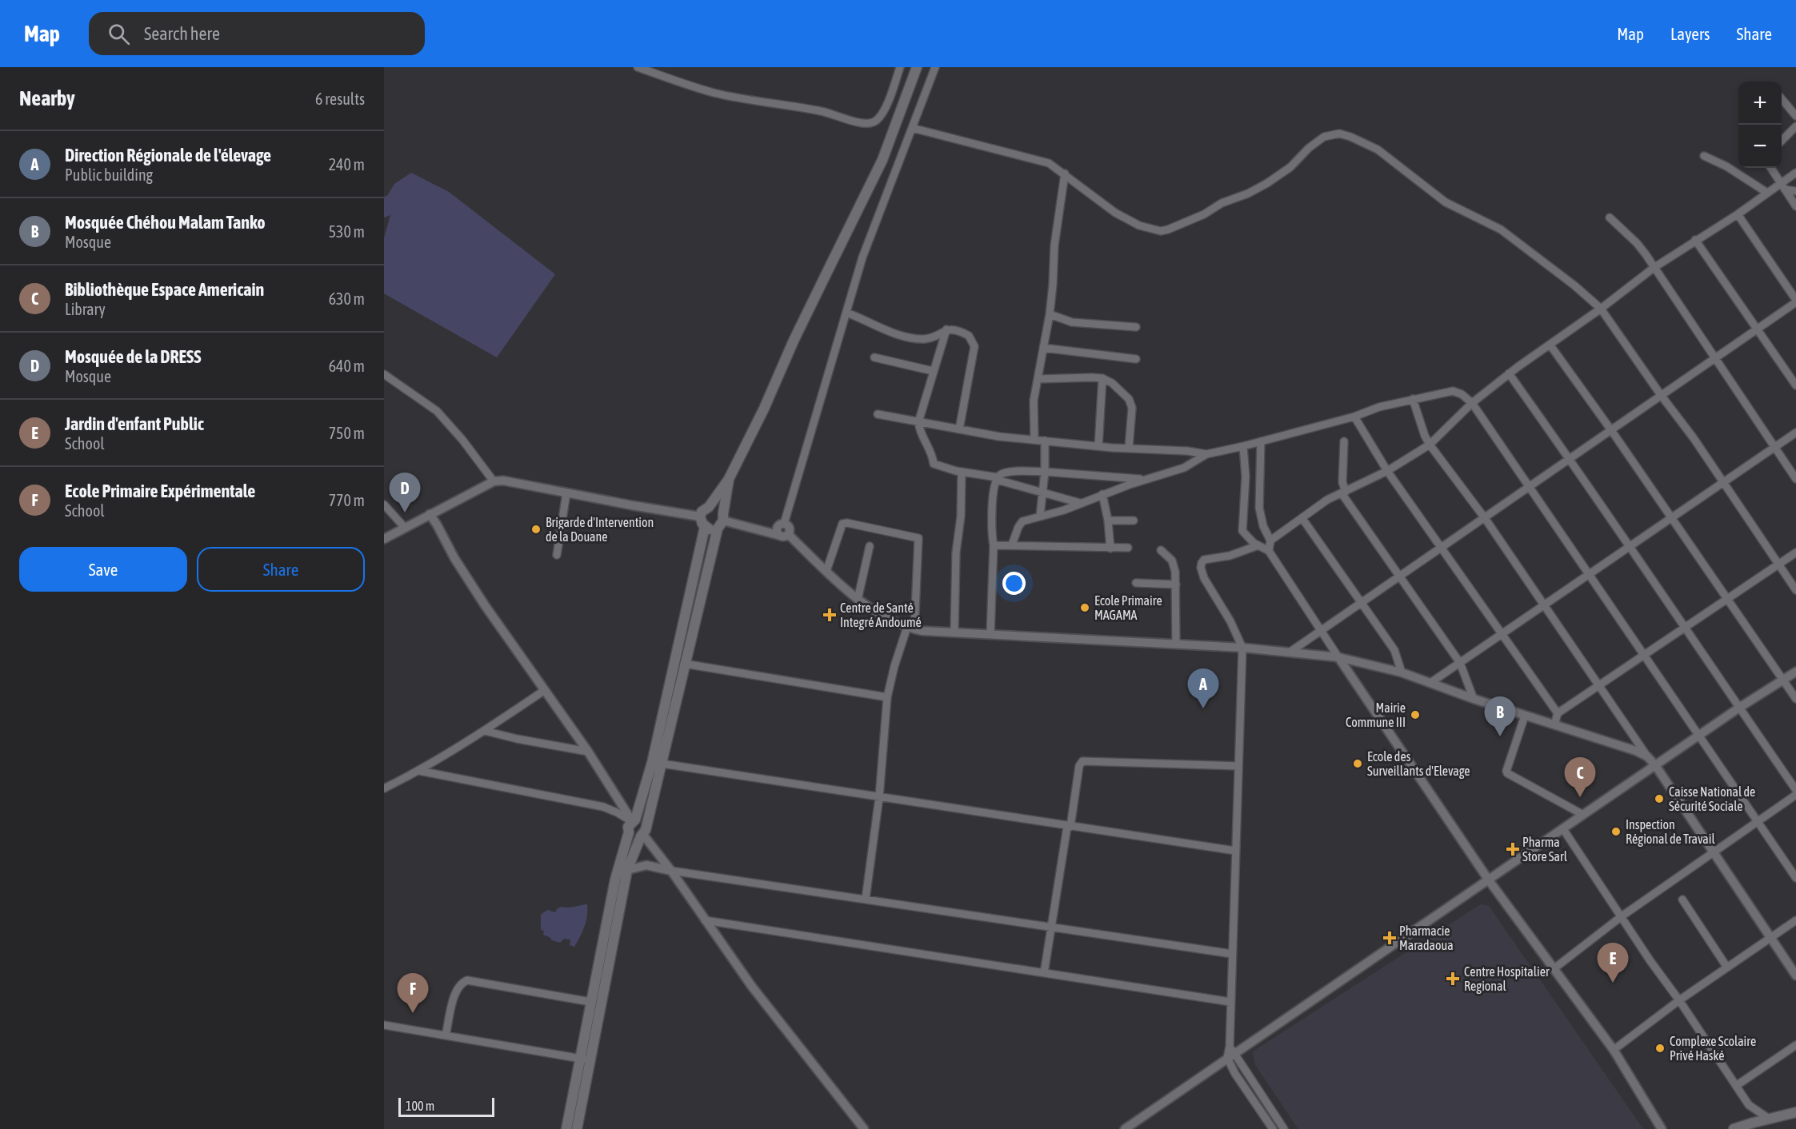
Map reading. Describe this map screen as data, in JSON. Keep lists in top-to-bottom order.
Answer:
{
  "places": {
    "other": [
      "Brigarde d'Intervention de la Douane",
      "Ecole Primaire MAGAMA",
      "Mairie Commune III",
      "Ecole des Surveillants d'Elevage",
      "Caisse National de Sécurité Sociale",
      "Inspection Régional de Travail",
      "Complexe Scolaire Privé Haské"
    ],
    "health": [
      "Centre de Santé Integré Andoumé",
      "Pharma Store Sarl",
      "Pharmacie Maradaoua",
      "Centre Hospitalier Regional"
    ]
  },
  "scale_bar": "100 m",
  "page": {
    "header": "Map",
    "search": "Search here",
    "nav": ["Map", "Layers", "Share"],
    "heading": ["Nearby", "6 results"],
    "map_buttons": ["+", "−"],
    "list": [
      {
        "mark": "A",
        "name": "Direction Régionale de l'élevage",
        "note": "Public building",
        "value": "240 m"
      },
      {
        "mark": "B",
        "name": "Mosquée Chéhou Malam Tanko",
        "note": "Mosque",
        "value": "530 m"
      },
      {
        "mark": "C",
        "name": "Bibliothèque Espace Americain",
        "note": "Library",
        "value": "630 m"
      },
      {
        "mark": "D",
        "name": "Mosquée de la DRESS",
        "note": "Mosque",
        "value": "640 m"
      },
      {
        "mark": "E",
        "name": "Jardin d'enfant Public",
        "note": "School",
        "value": "750 m"
      },
      {
        "mark": "F",
        "name": "Ecole Primaire Expérimentale",
        "note": "School",
        "value": "770 m"
      }
    ],
    "pins": [
      "D",
      "A",
      "B",
      "C",
      "E",
      "F"
    ],
    "buttons": ["Save", "Share"],
    "scale": "100 m"
  }
}
